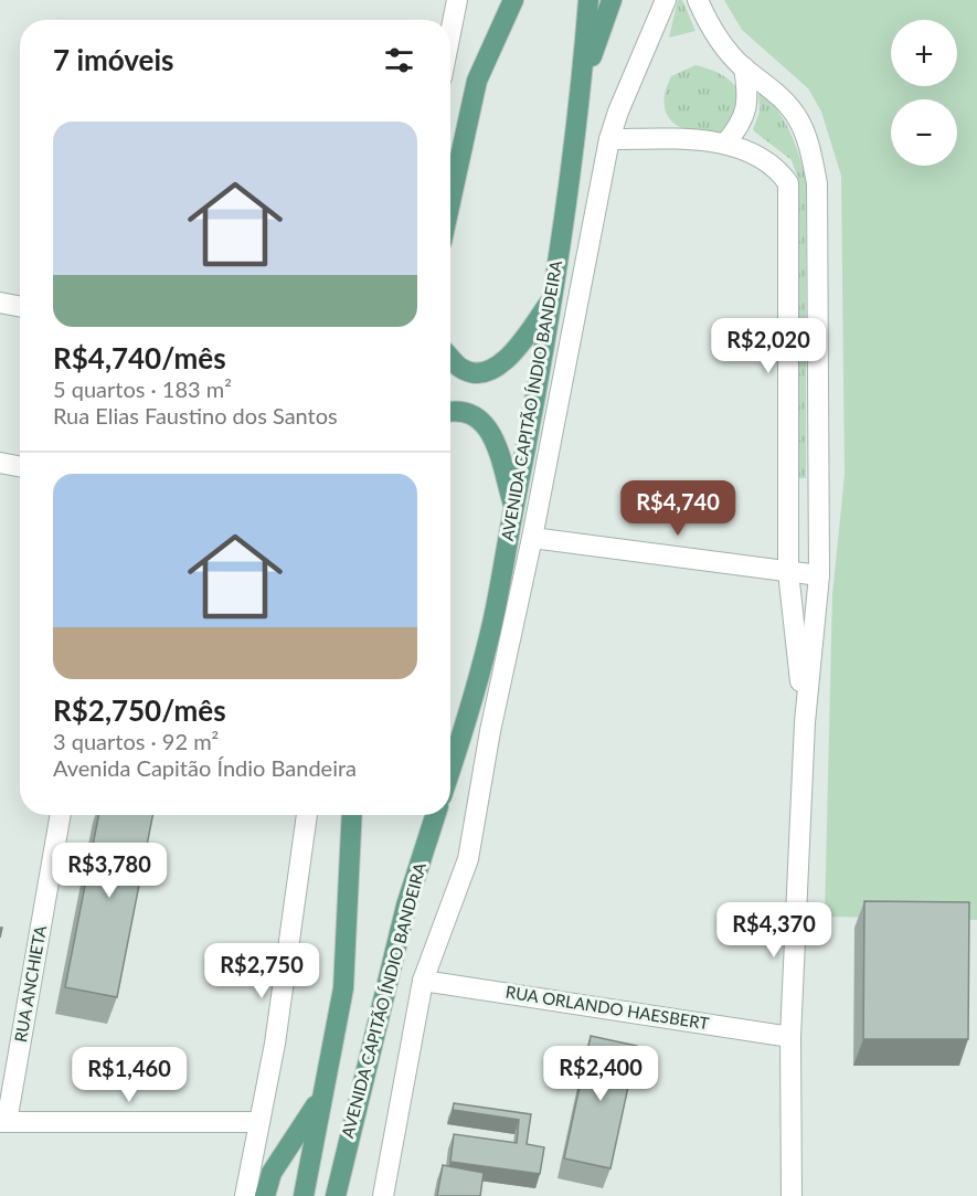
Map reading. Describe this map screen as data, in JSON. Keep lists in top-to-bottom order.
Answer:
{
  "streets": {
    "main road": ["AVENIDA CAPITÃO ÍNDIO BANDEIRA"],
    "street": ["RUA ANCHIETA", "RUA ORLANDO HAESBERT"]
  },
  "page": {
    "map_buttons": ["+", "−"],
    "heading": "7 imóveis",
    "list": [
      {
        "name": "R$4,740/mês",
        "note": "5 quartos · 183 m² · Rua Elias Faustino dos Santos"
      },
      {
        "name": "R$2,750/mês",
        "note": "3 quartos · 92 m² · Avenida Capitão Índio Bandeira"
      }
    ],
    "price": [
      "R$2,020",
      "R$4,740",
      "R$3,780",
      "R$4,370",
      "R$2,750",
      "R$2,400",
      "R$1,460"
    ]
  }
}
